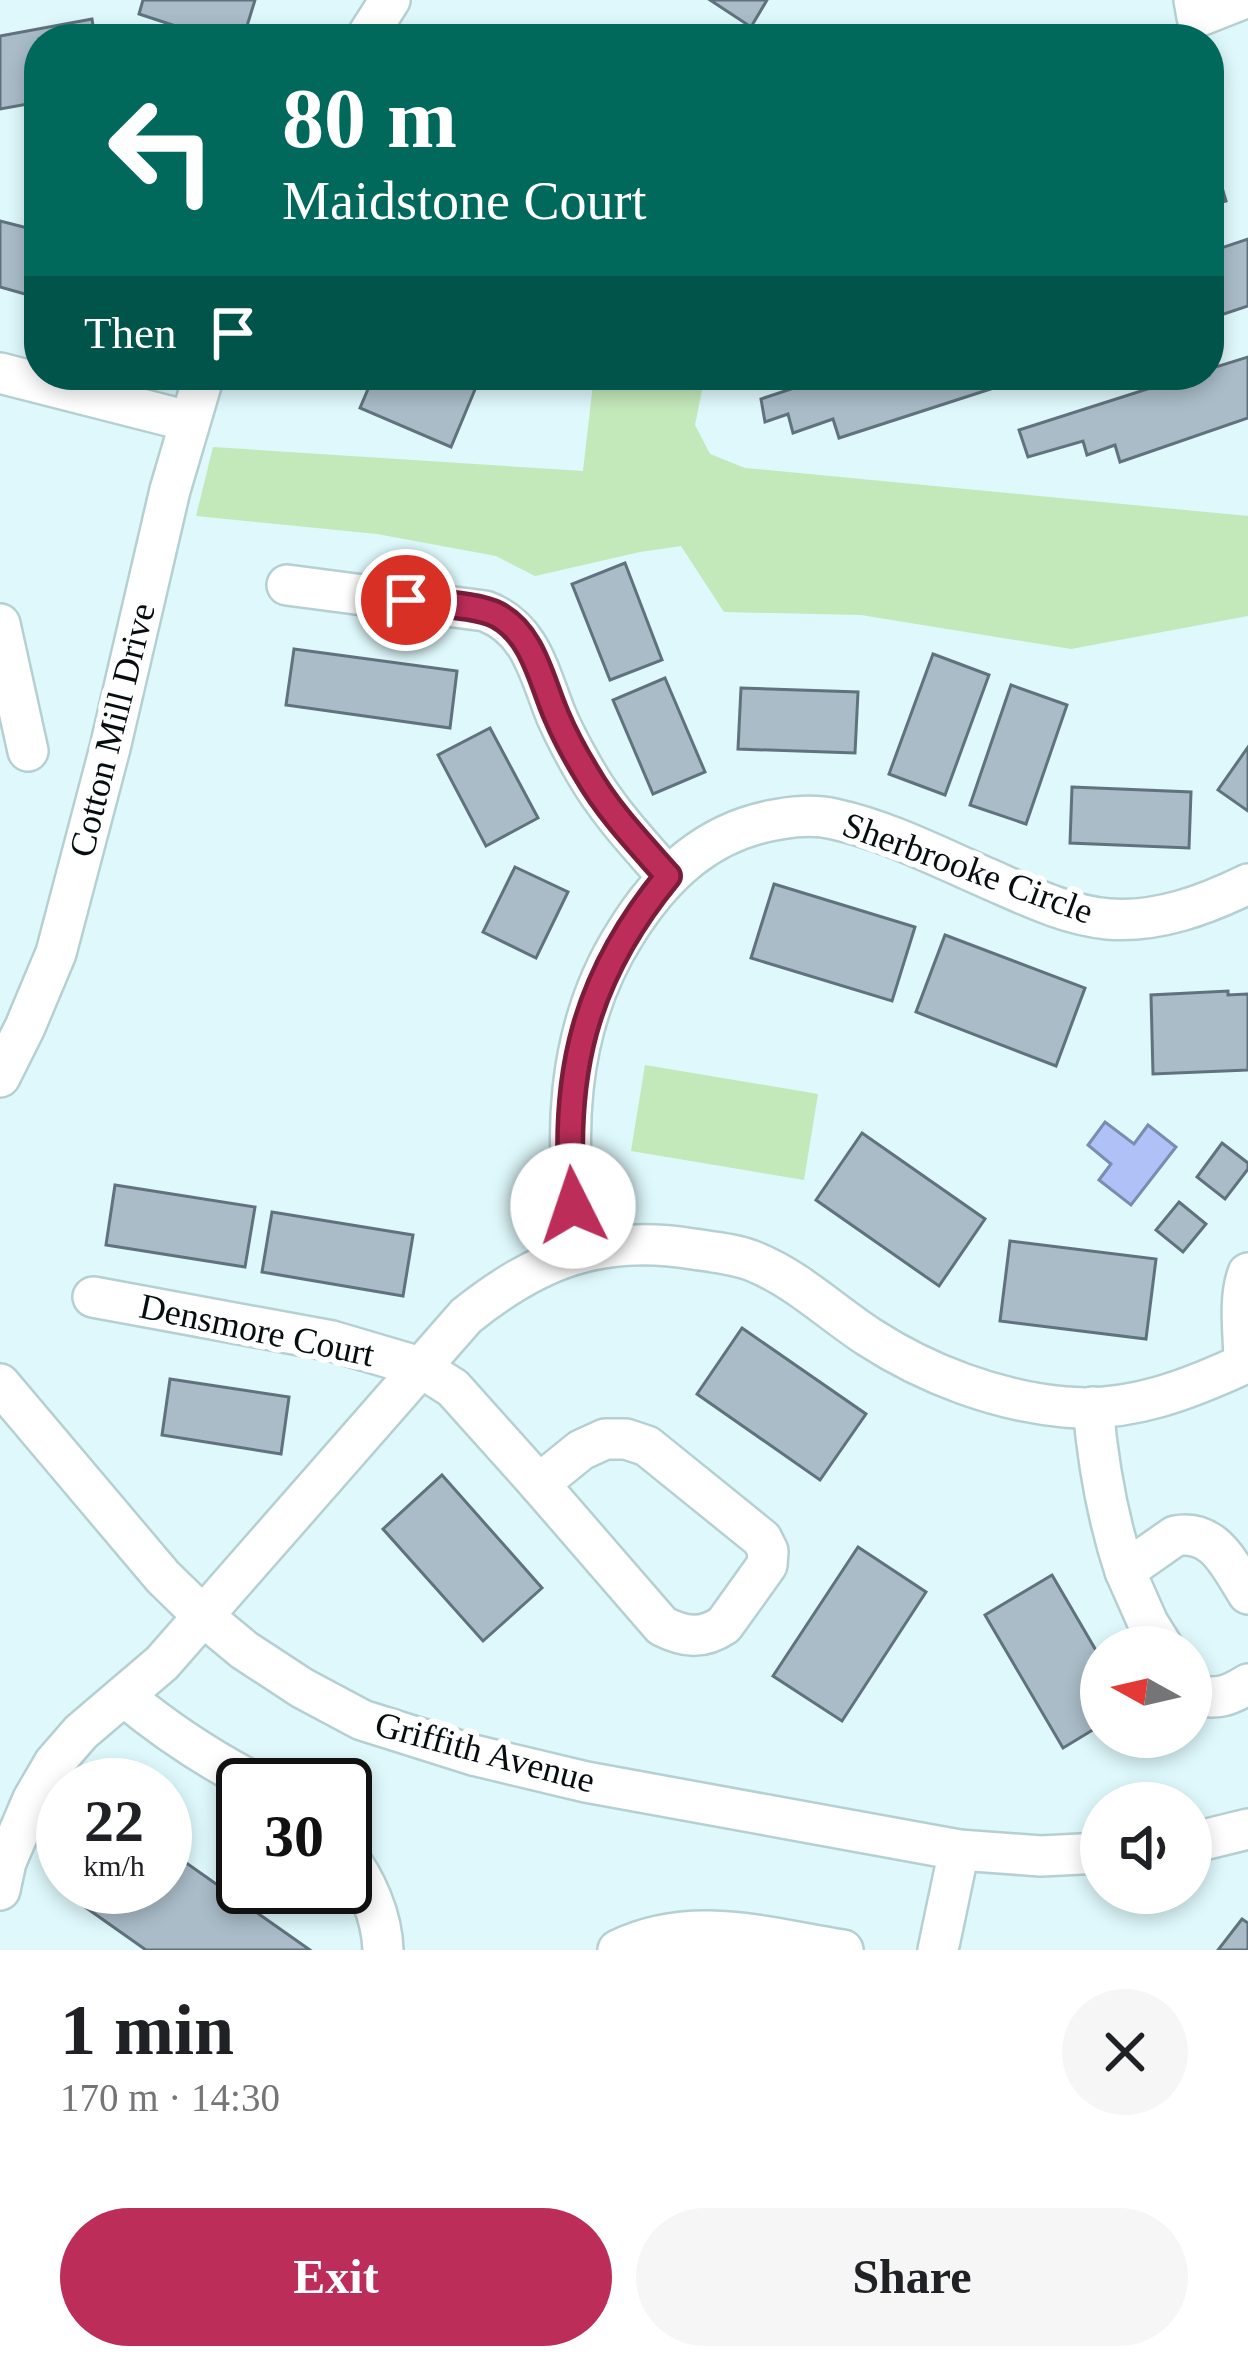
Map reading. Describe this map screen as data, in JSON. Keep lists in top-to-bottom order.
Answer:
{
  "streets": {
    "street": [
      "Cotton Mill Drive",
      "Sherbrooke Circle",
      "Densmore Court",
      "Griffith Avenue"
    ]
  },
  "north": "left",
  "page": {
    "turn": ["80 m", "Maidstone Court"],
    "then": "Then",
    "speed": "22 km/h",
    "limit": "30",
    "heading": ["1 min", "170 m · 14:30"],
    "buttons": ["Exit", "Share"]
  }
}
